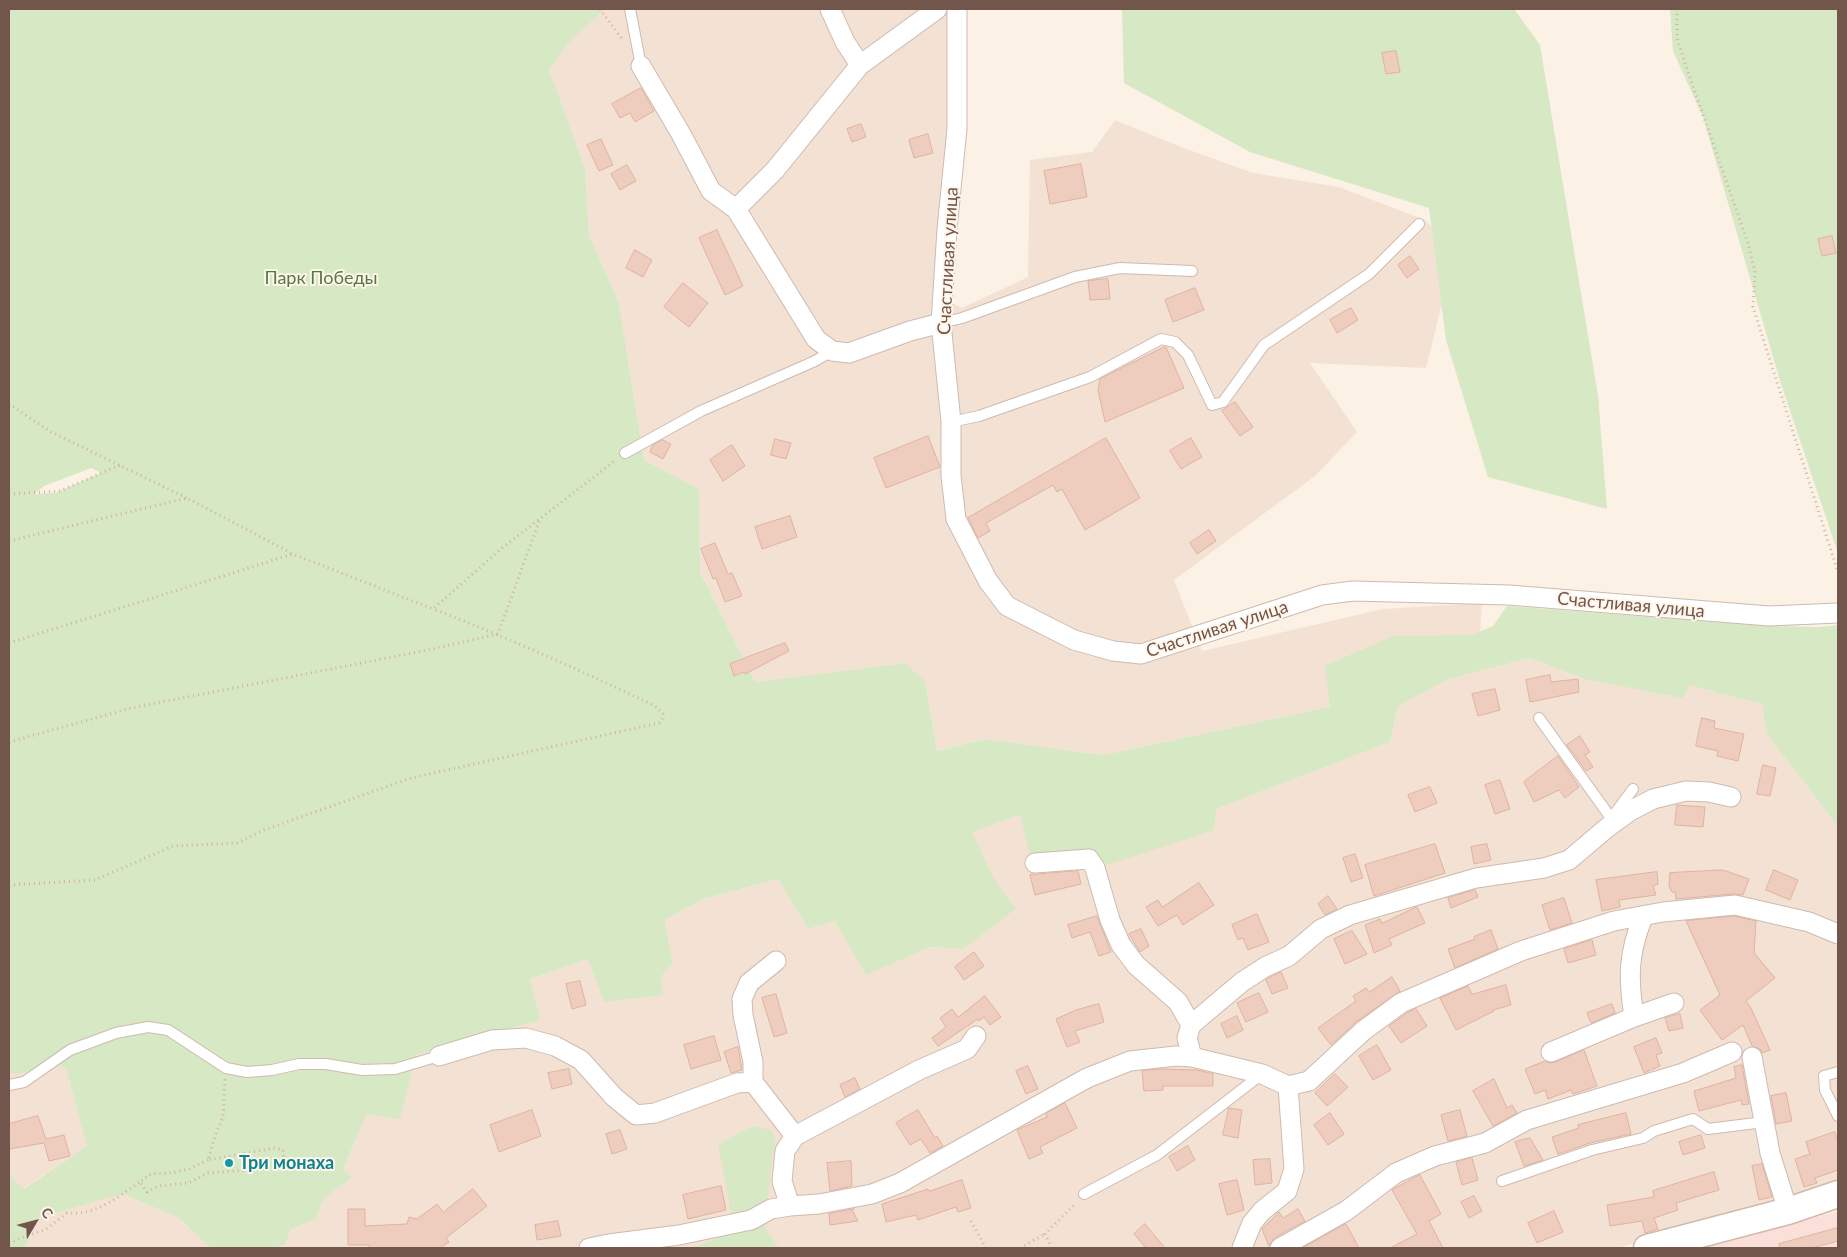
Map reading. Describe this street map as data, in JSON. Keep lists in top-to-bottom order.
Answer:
{
  "streets": {
    "street": ["Счастливая улица"]
  },
  "parks": ["Парк Победы"],
  "places": ["Три монаха"],
  "north": "top right"
}
